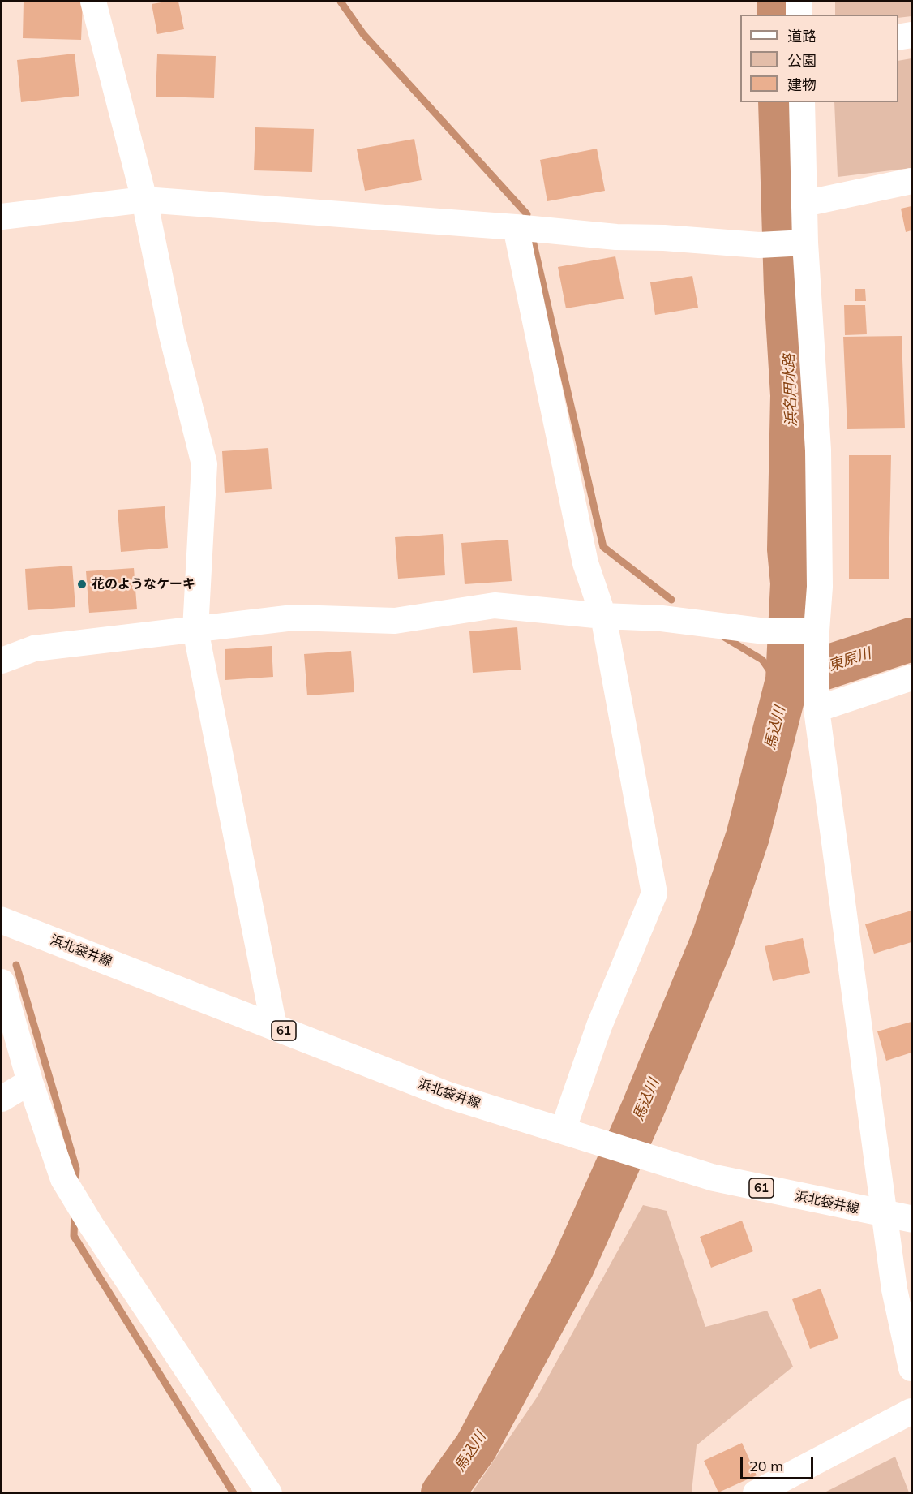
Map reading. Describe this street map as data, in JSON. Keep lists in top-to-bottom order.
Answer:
{
  "streets": {
    "main road": ["浜北袋井線", "61"]
  },
  "water": ["浜名用水路", "東原川", "馬込川"],
  "places": ["花のようなケーキ"],
  "legend": ["道路", "公園", "建物"],
  "scale_bar": "20 m"
}
